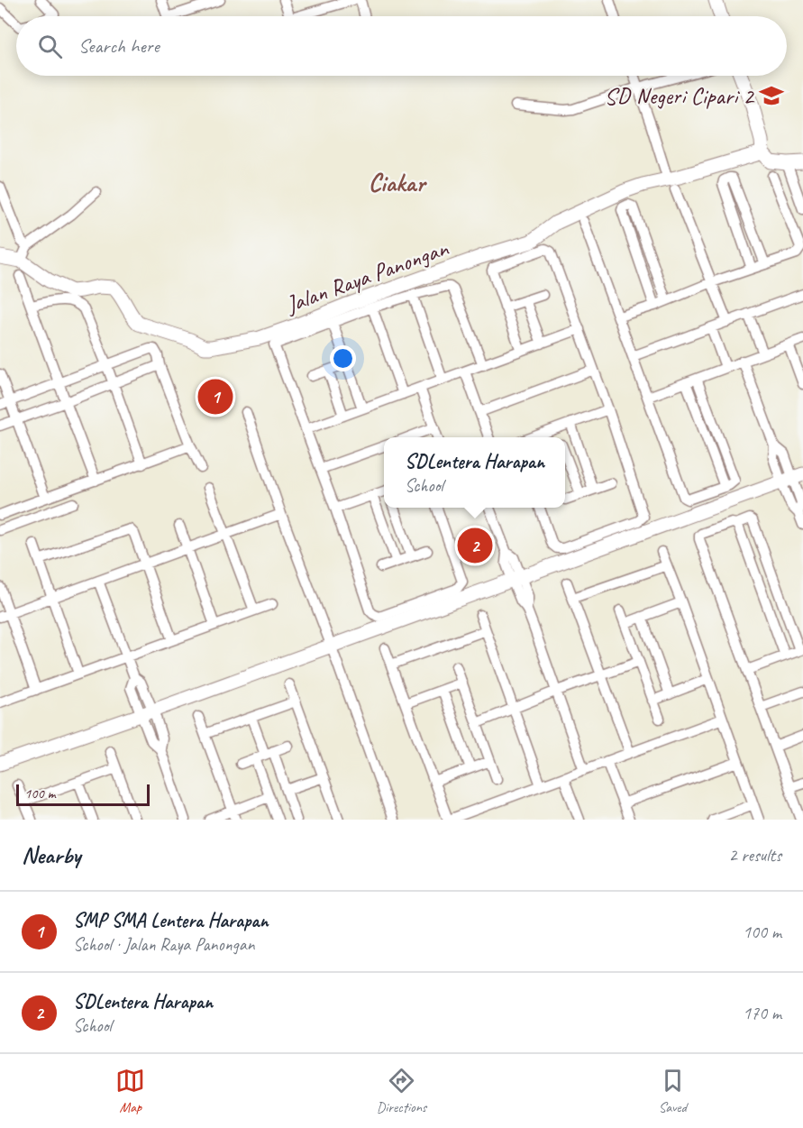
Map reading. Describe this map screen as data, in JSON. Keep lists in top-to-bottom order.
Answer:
{
  "streets": {
    "street": ["Jalan Raya Panongan"]
  },
  "districts": ["Ciakar"],
  "places": {
    "school or university": ["SD Negeri Cipari 2"]
  },
  "scale_bar": "100 m",
  "page": {
    "search": "Search here",
    "pins": ["1", "2"],
    "popup": ["SDLentera Harapan", "School"],
    "scale": "100 m",
    "heading": ["Nearby", "2 results"],
    "list": [
      {
        "mark": "1",
        "name": "SMP SMA Lentera Harapan",
        "note": "School · Jalan Raya Panongan",
        "value": "100 m"
      },
      {
        "mark": "2",
        "name": "SDLentera Harapan",
        "note": "School",
        "value": "170 m"
      }
    ],
    "nav": ["Map", "Directions", "Saved"]
  }
}
